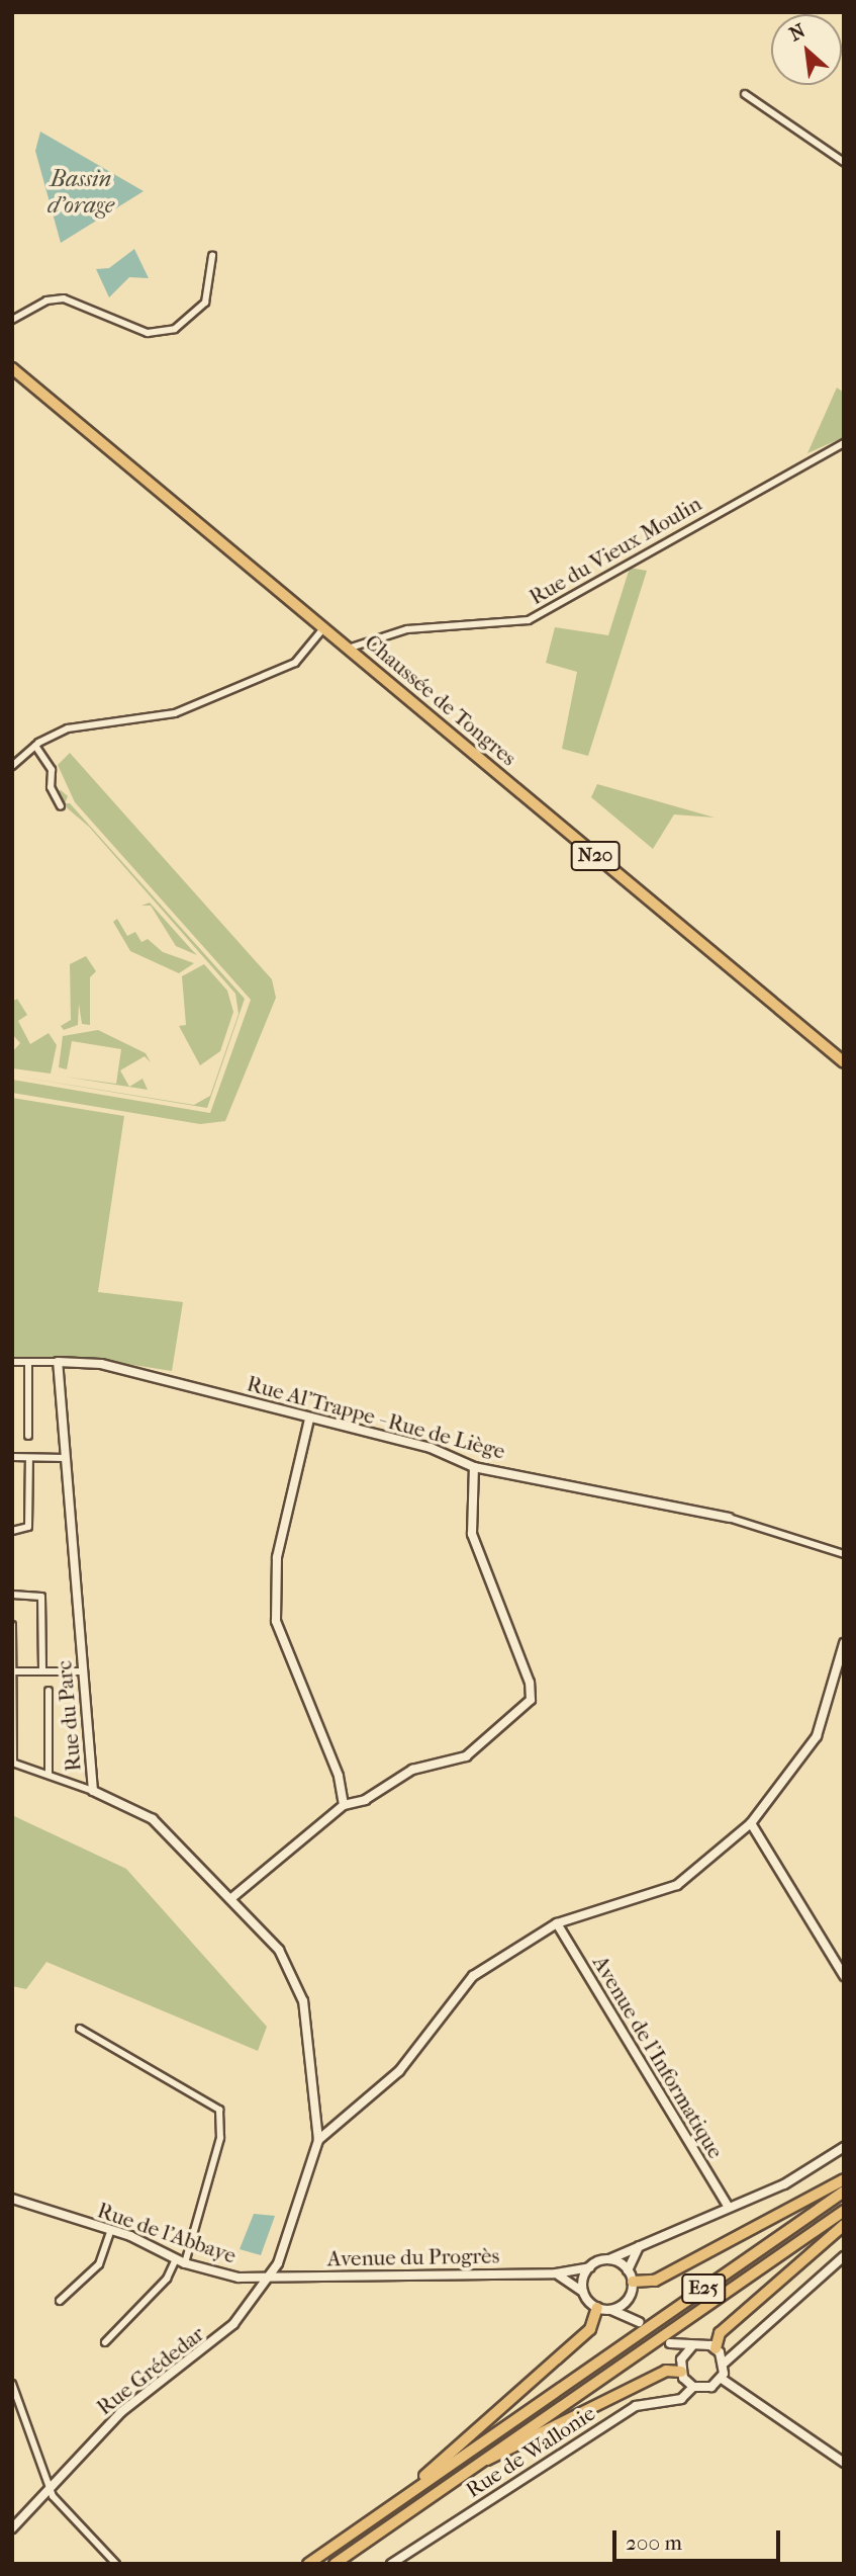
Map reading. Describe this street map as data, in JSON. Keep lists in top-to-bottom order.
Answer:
{
  "streets": {
    "highway": ["E25"],
    "main road": ["Chaussée de Tongres", "N20"],
    "street": [
      "Rue du Vieux Moulin",
      "Rue Al'Trappe - Rue de Liège",
      "Rue du Parc",
      "Avenue de l'Informatique",
      "Rue de l'Abbaye",
      "Avenue du Progrès",
      "Rue Grédedar",
      "Rue de Wallonie"
    ]
  },
  "crossings": [
    ["Rue du Vieux Moulin", "Chaussée de Tongres"],
    ["Rue Al'Trappe - Rue de Liège", "Rue du Parc"],
    ["Rue de l'Abbaye", "Avenue du Progrès"],
    ["Rue de l'Abbaye", "Rue Grédedar"],
    ["Avenue du Progrès", "Rue Grédedar"]
  ],
  "water": ["Bassin d'orage"],
  "scale_bar": "200 m",
  "north": "top left"
}
